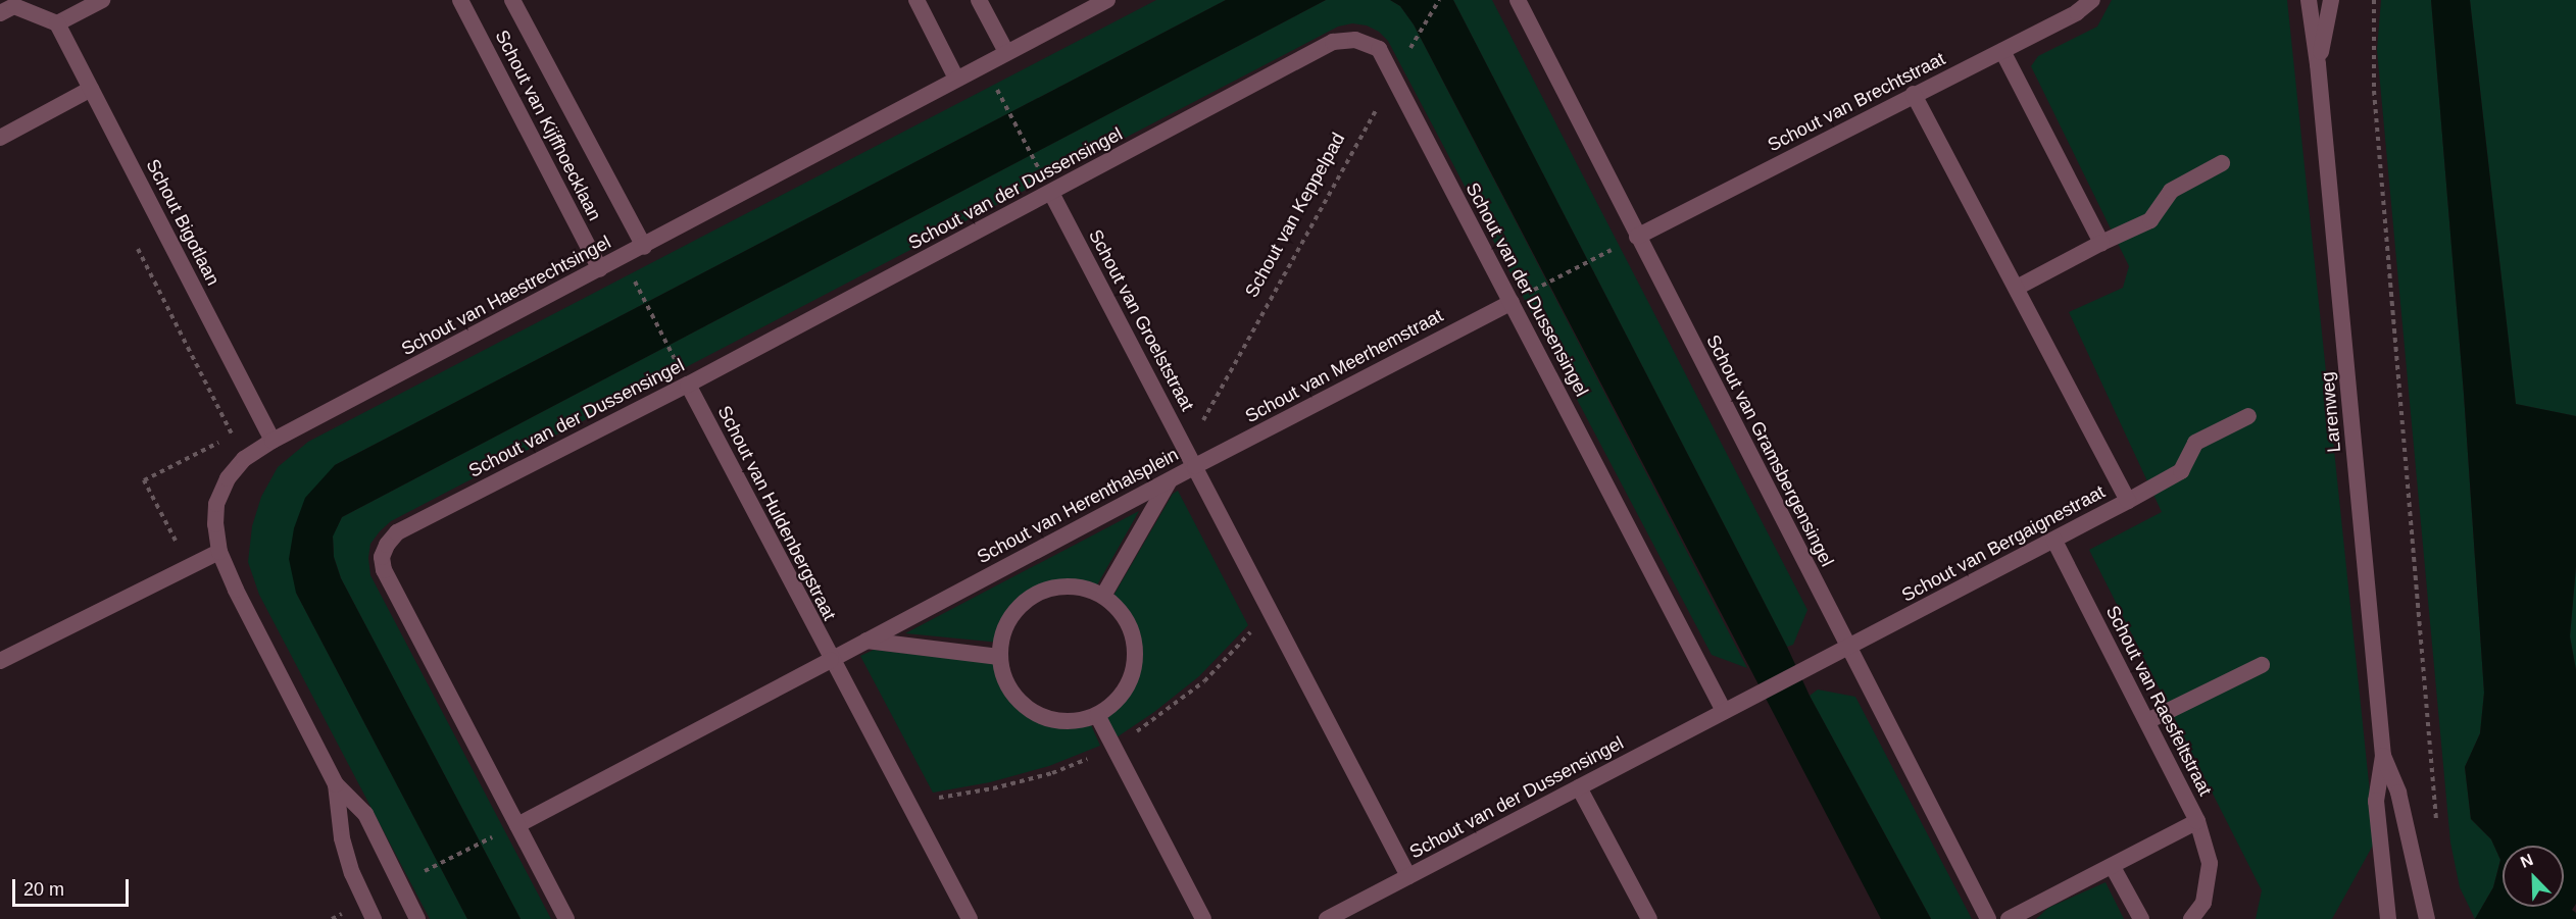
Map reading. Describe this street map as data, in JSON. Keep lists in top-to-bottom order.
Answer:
{
  "streets": {
    "street": [
      "Schout van Brechtstraat",
      "Schout van Kijffhoecklaan",
      "Schout van der Dussensingel",
      "Schout Bigotlaan",
      "Schout van Haestrechtsingel",
      "Schout van Groelststraat",
      "Schout van Meerhemstraat",
      "Larenweg",
      "Schout van Gramsbergensingel",
      "Schout van Herenthalsplein",
      "Schout van Huldenbergstraat",
      "Schout van Bergaignestraat",
      "Schout van Raesfeltstraat"
    ],
    "path": ["Schout van Keppelpad"]
  },
  "crossings": [
    ["Schout van Brechtstraat", "Schout van Gramsbergensingel"],
    ["Schout van Brechtstraat", "Schout van Bergaignestraat"],
    ["Schout van Kijffhoecklaan", "Schout van Haestrechtsingel"],
    ["Schout van der Dussensingel", "Schout van Keppelpad"],
    ["Schout van der Dussensingel", "Schout van Groelststraat"],
    ["Schout van der Dussensingel", "Schout van Meerhemstraat"],
    ["Schout van der Dussensingel", "Schout van Gramsbergensingel"],
    ["Schout van der Dussensingel", "Schout van Herenthalsplein"],
    ["Schout van der Dussensingel", "Schout van Huldenbergstraat"],
    ["Schout van der Dussensingel", "Schout van Bergaignestraat"],
    ["Schout van Keppelpad", "Schout van Groelststraat"],
    ["Schout Bigotlaan", "Schout van Haestrechtsingel"],
    ["Schout van Groelststraat", "Schout van Meerhemstraat"],
    ["Schout van Groelststraat", "Schout van Herenthalsplein"],
    ["Schout van Meerhemstraat", "Schout van Herenthalsplein"],
    ["Schout van Gramsbergensingel", "Schout van Bergaignestraat"],
    ["Schout van Herenthalsplein", "Schout van Huldenbergstraat"],
    ["Schout van Bergaignestraat", "Schout van Raesfeltstraat"]
  ],
  "scale_bar": "20 m",
  "north": "top left"
}
